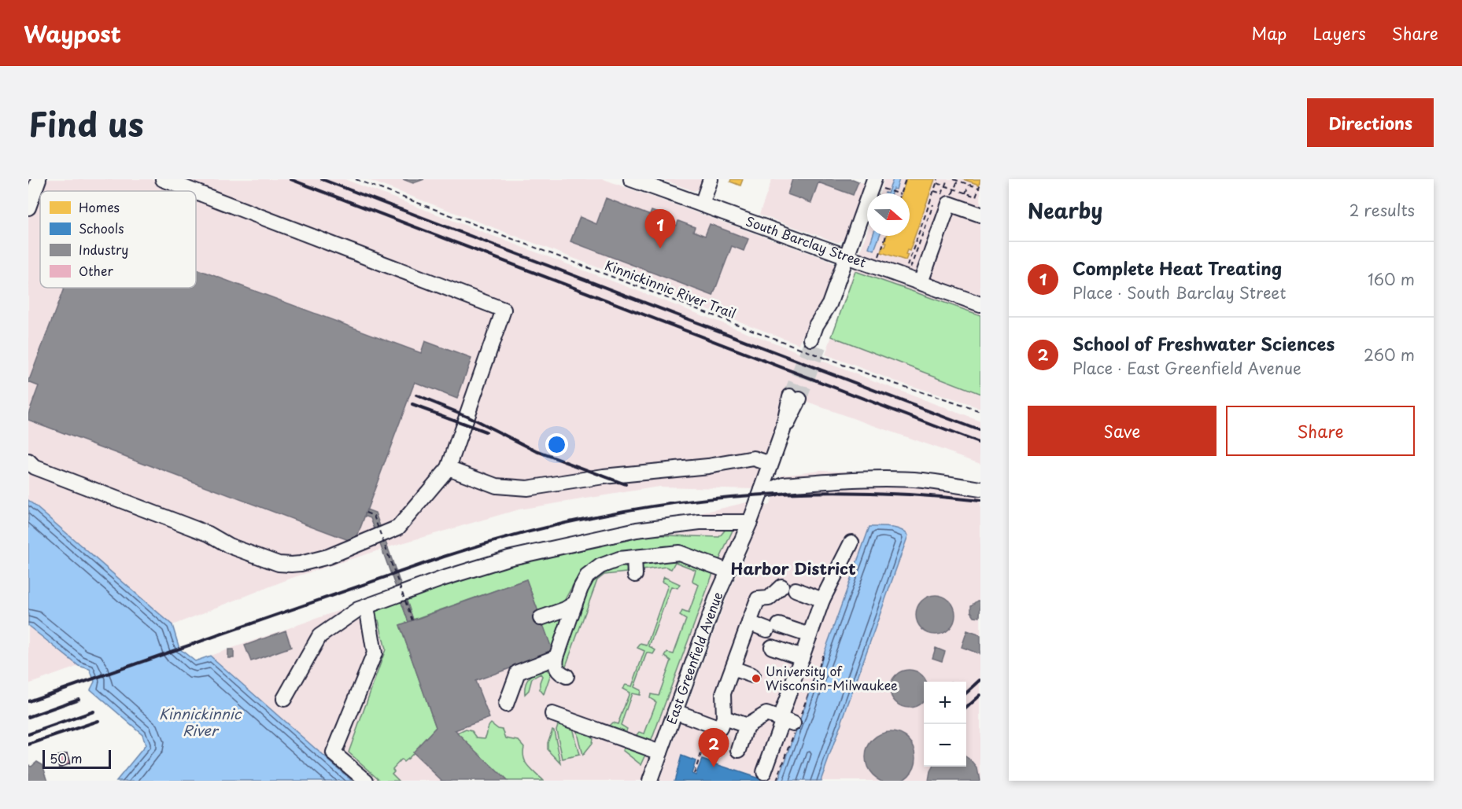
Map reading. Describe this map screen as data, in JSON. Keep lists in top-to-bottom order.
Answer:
{
  "streets": {
    "street": ["South Barclay Street", "East Greenfield Avenue"],
    "path": ["Kinnickinnic River Trail"]
  },
  "districts": ["Harbor District"],
  "water": ["Kinnickinnic River"],
  "places": ["University of Wisconsin-Milwaukee"],
  "legend": [
    "Homes",
    "Schools",
    "Industry",
    "Other"
  ],
  "scale_bar": "50 m",
  "north": "right",
  "page": {
    "header": "Waypost",
    "nav": ["Map", "Layers", "Share"],
    "title": "Find us",
    "buttons": [
      "Directions",
      ["Save", "Share"]
    ],
    "heading": ["Nearby", "2 results"],
    "pins": ["1", "2"],
    "list": [
      {
        "mark": "1",
        "name": "Complete Heat Treating",
        "note": "Place · South Barclay Street",
        "value": "160 m"
      },
      {
        "mark": "2",
        "name": "School of Freshwater Sciences",
        "note": "Place · East Greenfield Avenue",
        "value": "260 m"
      }
    ],
    "map_buttons": ["+", "−"],
    "scale": "50 m"
  }
}
